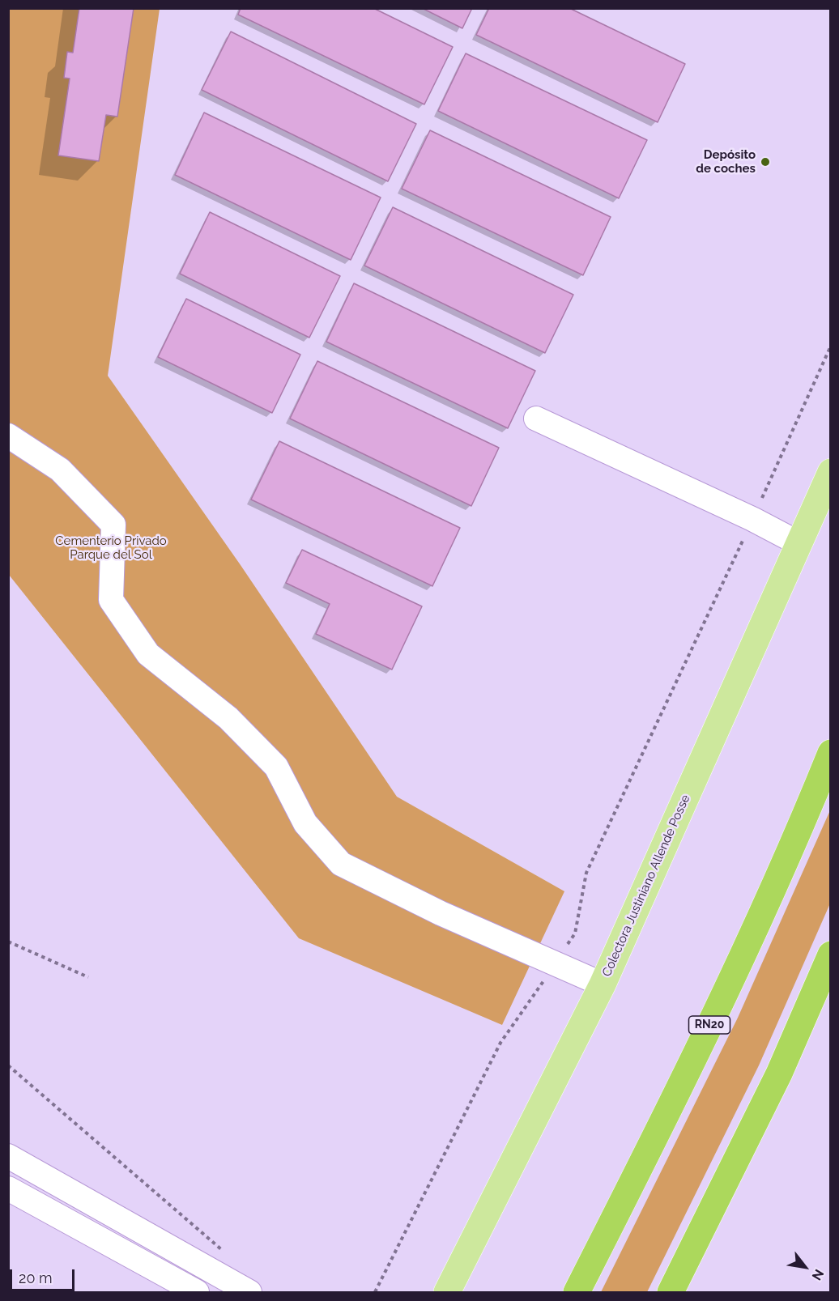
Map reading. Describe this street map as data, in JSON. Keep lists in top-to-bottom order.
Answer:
{
  "streets": {
    "highway": ["RN20"],
    "main road": ["Colectora Justiniano Allende Posse"]
  },
  "parks": ["Cementerio Privado Parque del Sol"],
  "places": ["Depósito de coches"],
  "scale_bar": "20 m",
  "north": "bottom right"
}
